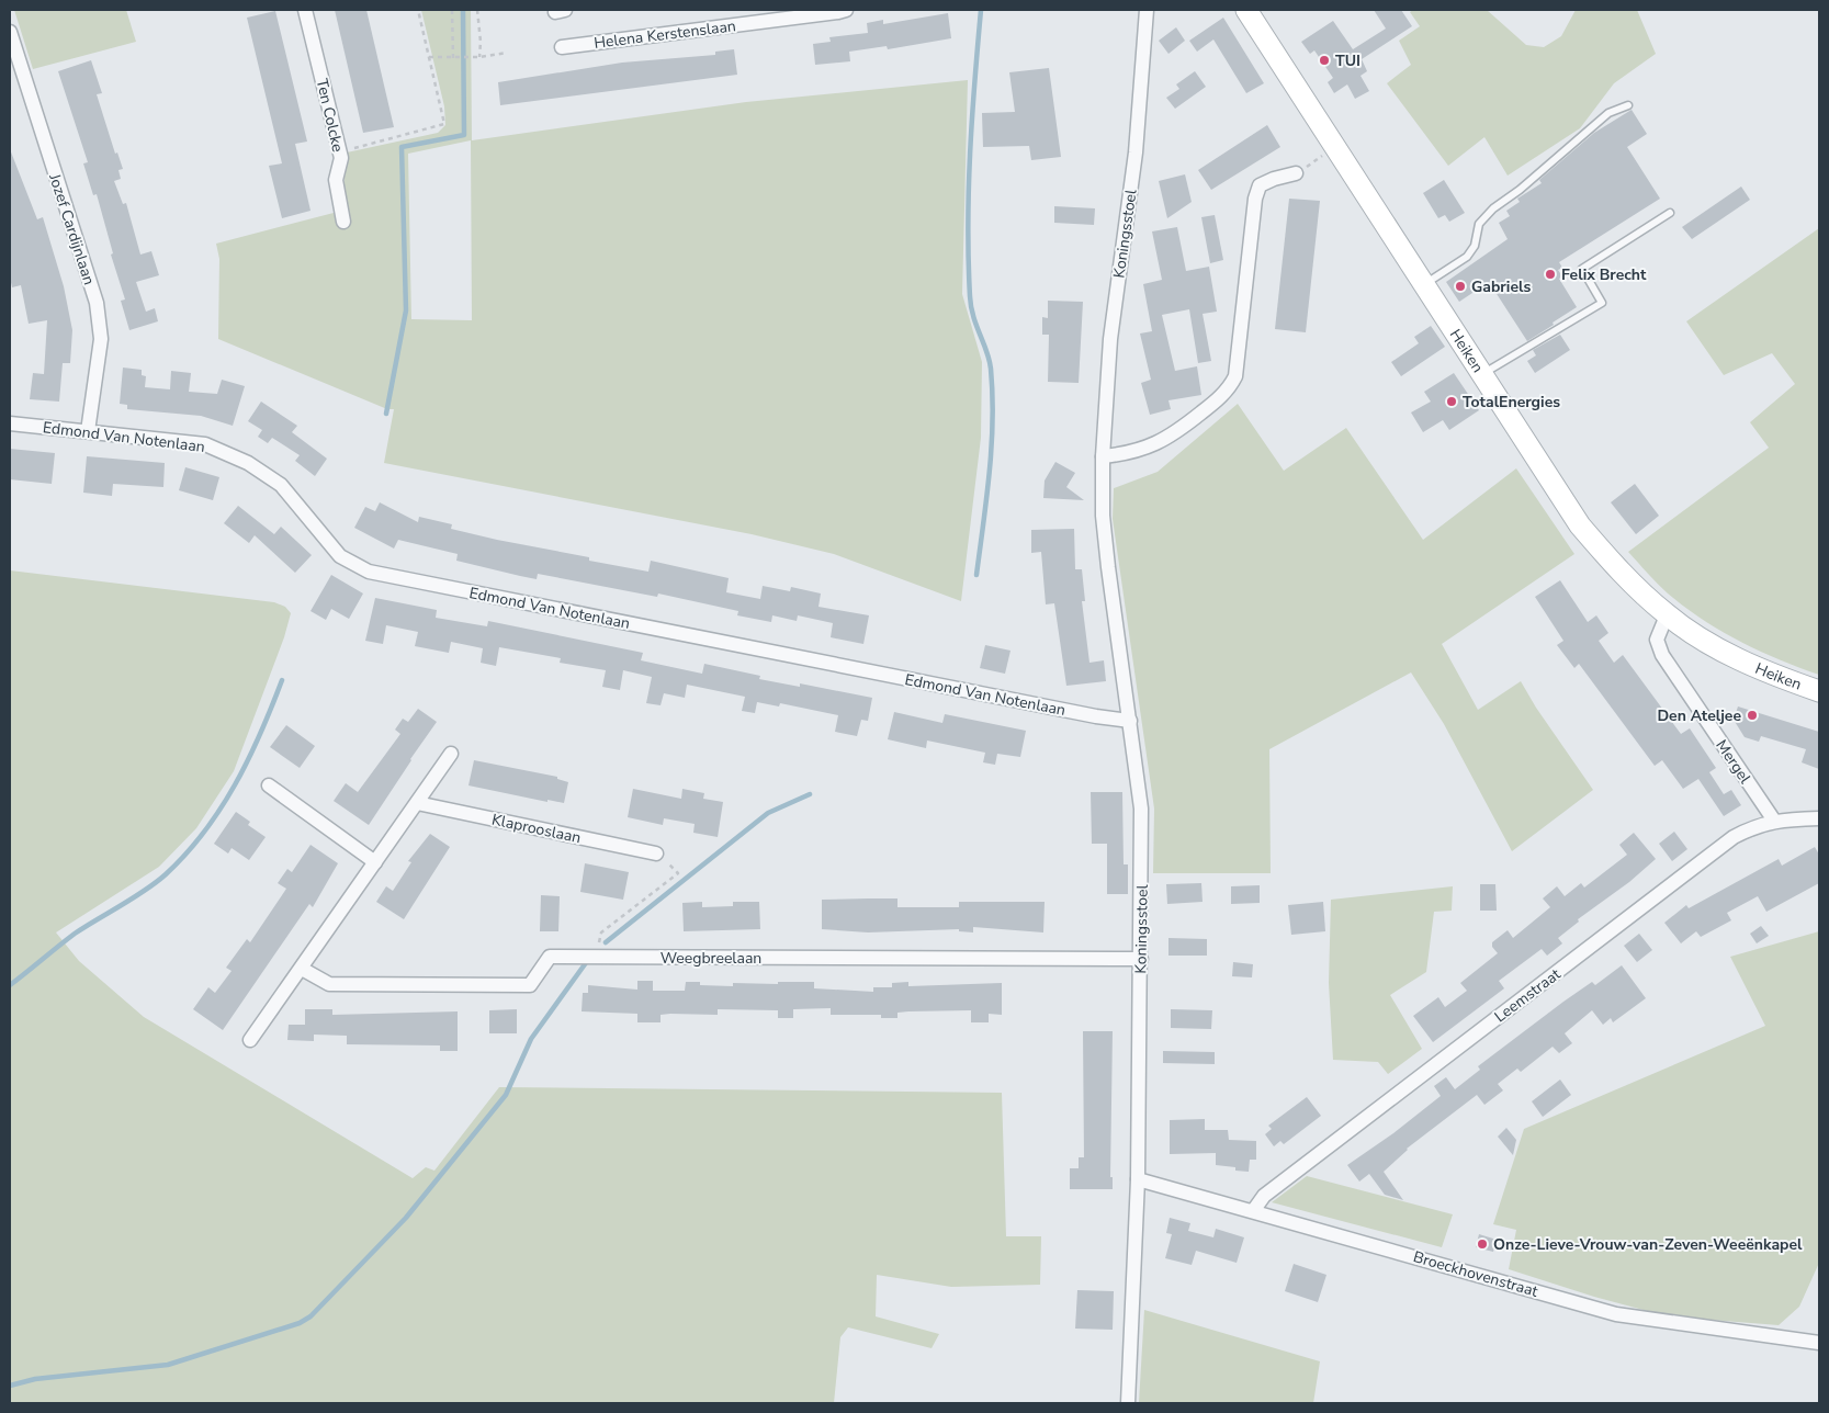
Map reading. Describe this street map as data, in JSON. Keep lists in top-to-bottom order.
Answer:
{
  "streets": {
    "main road": ["Heiken"],
    "street": [
      "Helena Kerstenslaan",
      "Ten Colcke",
      "Jozef Cardijnlaan",
      "Koningsstoel",
      "Edmond Van Notenlaan",
      "Mergel",
      "Klaprooslaan",
      "Weegbreelaan",
      "Leemstraat",
      "Broeckhovenstraat"
    ]
  },
  "crossings": [
    ["Jozef Cardijnlaan", "Edmond Van Notenlaan"],
    ["Koningsstoel", "Edmond Van Notenlaan"],
    ["Koningsstoel", "Weegbreelaan"],
    ["Koningsstoel", "Broeckhovenstraat"],
    ["Heiken", "Mergel"],
    ["Mergel", "Leemstraat"],
    ["Leemstraat", "Broeckhovenstraat"]
  ],
  "places": [
    "TUI",
    "Felix Brecht",
    "Gabriels",
    "TotalEnergies",
    "Den Ateljee",
    "Onze-Lieve-Vrouw-van-Zeven-Weeënkapel"
  ]
}
